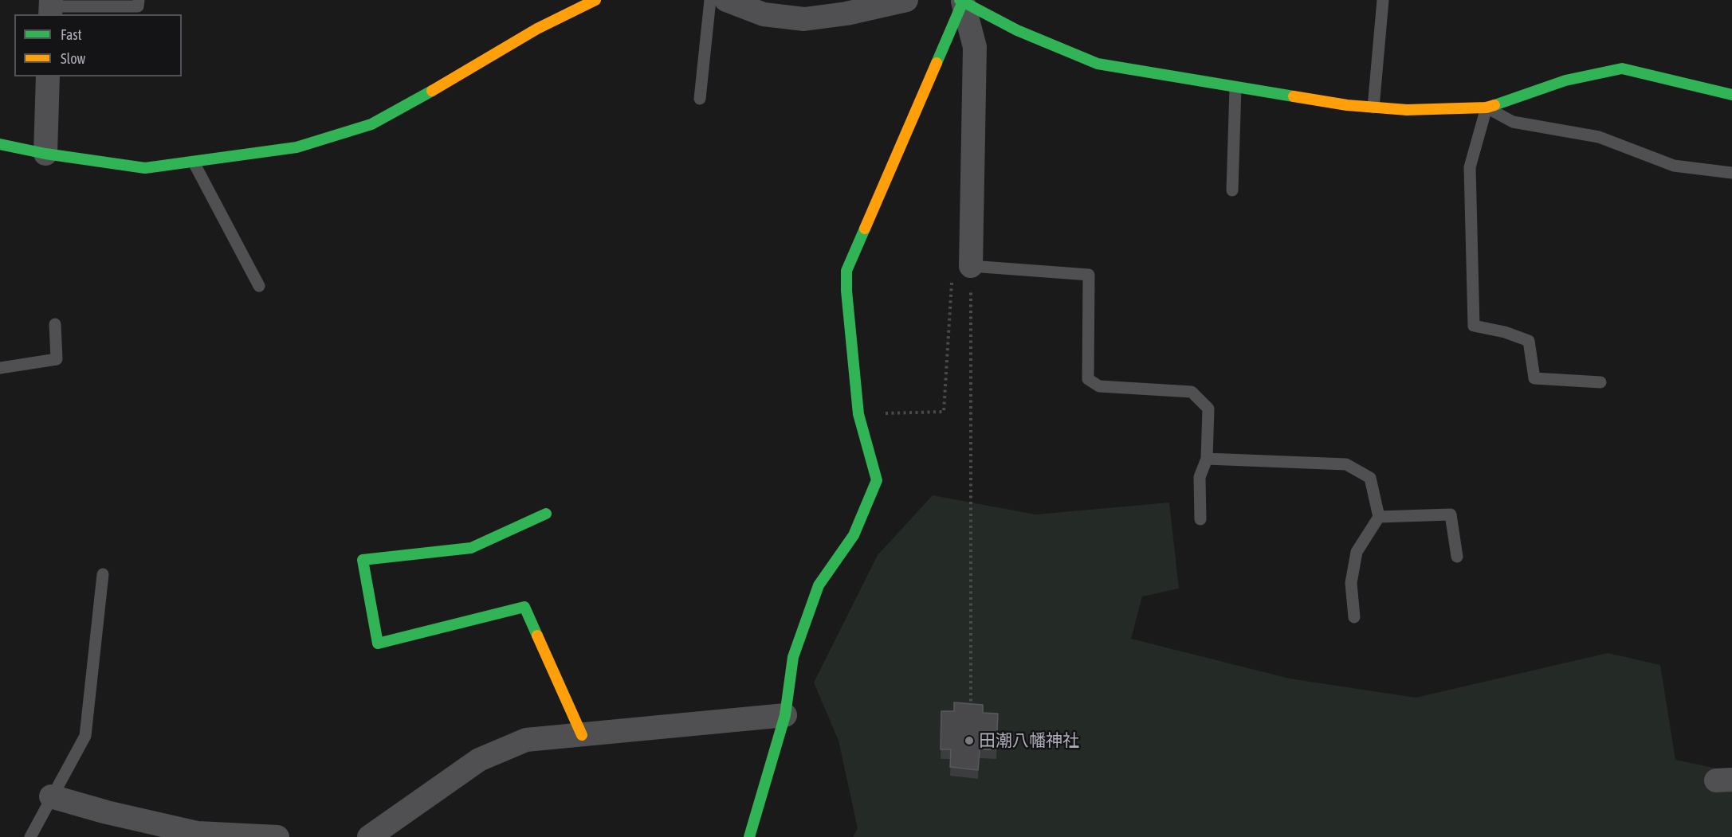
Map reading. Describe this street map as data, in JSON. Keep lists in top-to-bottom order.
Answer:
{
  "places": ["田潮八幡神社"],
  "legend": ["Fast", "Slow"]
}
